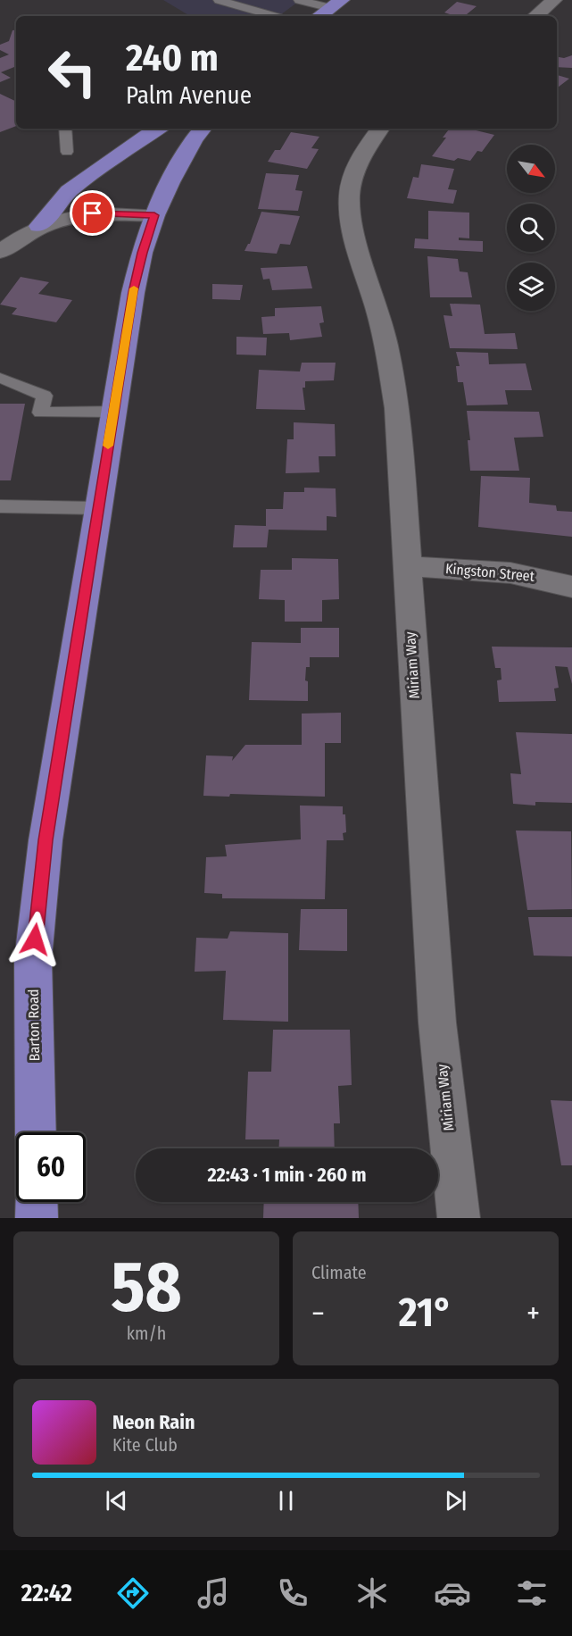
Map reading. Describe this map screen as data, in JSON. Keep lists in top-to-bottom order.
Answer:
{
  "streets": {
    "main road": ["Barton Road"],
    "street": ["Kingston Street", "Miriam Way"]
  },
  "crossings": [
    ["Kingston Street", "Miriam Way"]
  ],
  "north": "bottom right",
  "page": {
    "turn": ["240 m", "Palm Avenue"],
    "limit": "60",
    "trip": "22:43 · 1 min · 260 m",
    "tile": [
      ["58", "km/h"],
      "Climate"
    ],
    "heat": ["−", "21°", "+"],
    "song": ["Neon Rain", "Kite Club"],
    "tabs": "22:42"
  }
}
